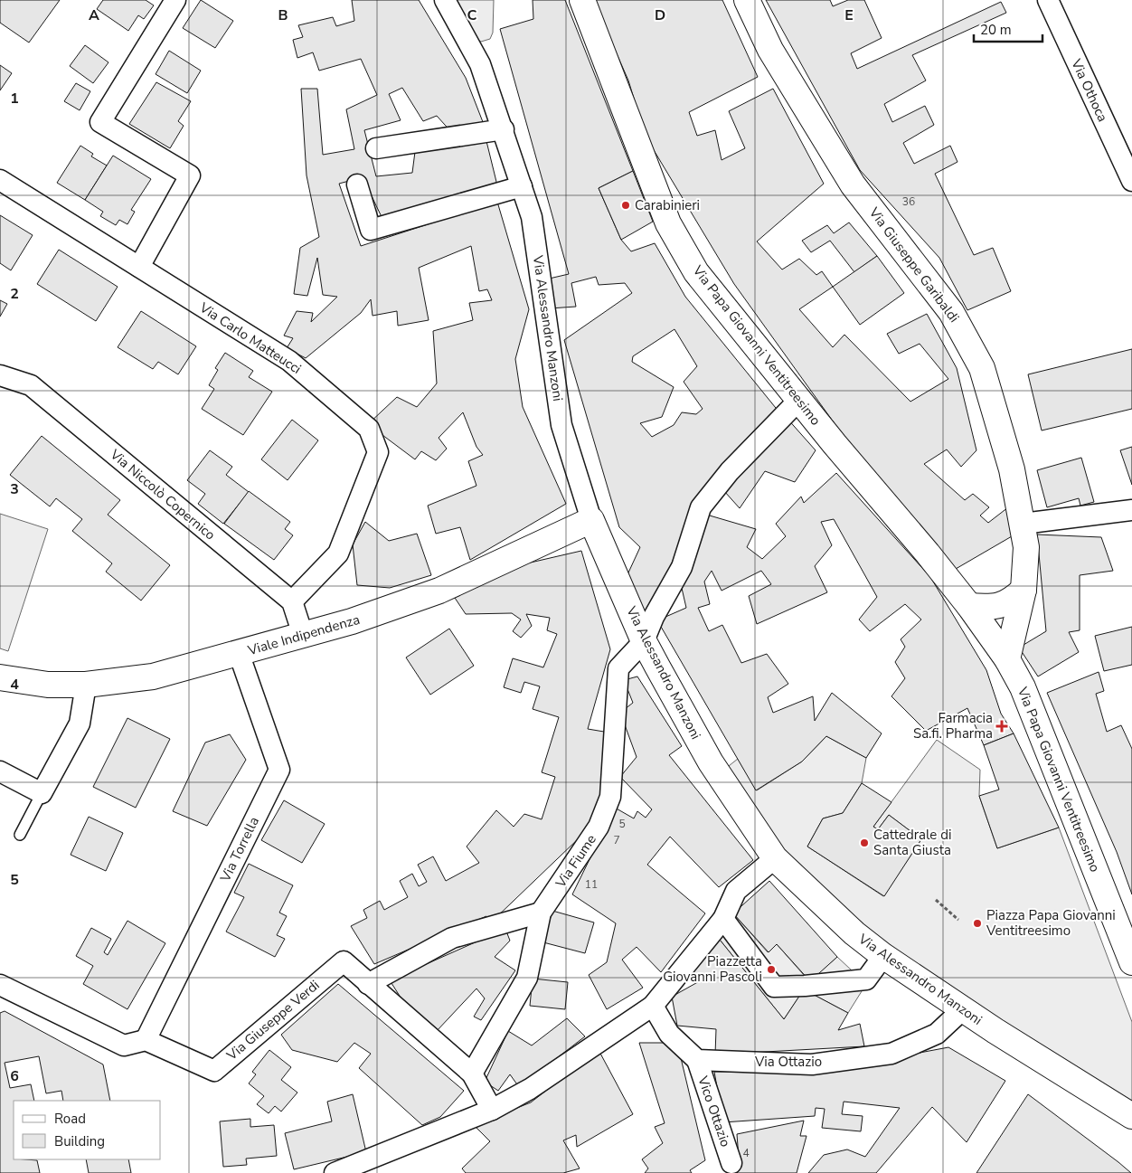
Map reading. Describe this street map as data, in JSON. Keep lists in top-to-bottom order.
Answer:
{
  "streets": {
    "main road": [
      "Via Giuseppe Garibaldi",
      "Via Alessandro Manzoni",
      "Via Papa Giovanni Ventitreesimo",
      "Viale Indipendenza"
    ],
    "street": [
      "Via Othoca",
      "Via Carlo Matteucci",
      "Via Niccolò Copernico",
      "Via Torrella",
      "Via Fiume",
      "Via Giuseppe Verdi",
      "Via Ottazio",
      "Vico Ottazio"
    ]
  },
  "crossings": [
    ["Via Giuseppe Garibaldi", "Via Papa Giovanni Ventitreesimo"],
    ["Via Alessandro Manzoni", "Viale Indipendenza"],
    ["Via Alessandro Manzoni", "Via Fiume"],
    ["Via Alessandro Manzoni", "Via Ottazio"],
    ["Via Carlo Matteucci", "Via Niccolò Copernico"],
    ["Viale Indipendenza", "Via Torrella"],
    ["Via Torrella", "Via Giuseppe Verdi"],
    ["Via Ottazio", "Vico Ottazio"]
  ],
  "places": {
    "other": [
      "Carabinieri",
      "Cattedrale di Santa Giusta",
      "Piazza Papa Giovanni Ventitreesimo",
      "Piazzetta Giovanni Pascoli"
    ],
    "health": ["Farmacia Sa.fi. Pharma"]
  },
  "house_numbers": [
    "36",
    "5",
    "7",
    "11",
    "4"
  ],
  "legend": ["Road", "Building"],
  "scale_bar": "20 m",
  "grid": {
    "columns": [
      "A",
      "B",
      "C",
      "D",
      "E"
    ],
    "rows": [
      "1",
      "2",
      "3",
      "4",
      "5",
      "6"
    ]
  }
}
